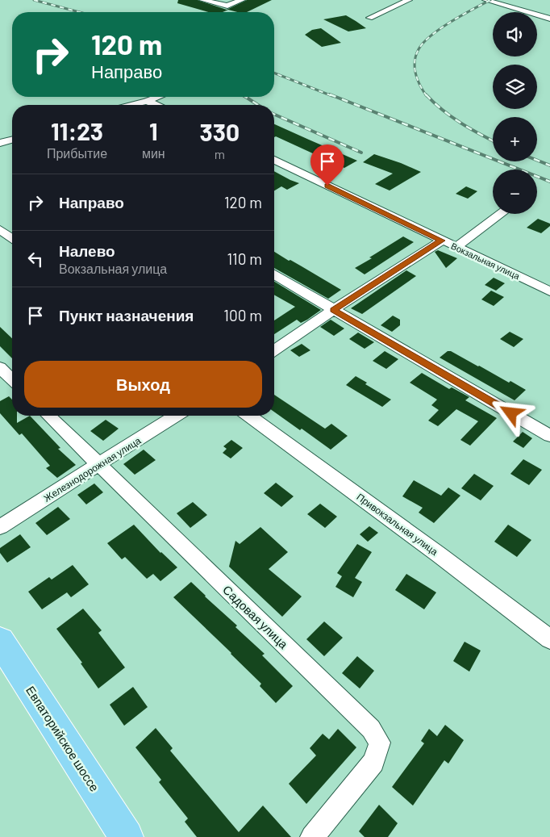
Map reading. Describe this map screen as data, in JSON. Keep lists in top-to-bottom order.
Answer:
{
  "streets": {
    "main road": ["Евпаторийское шоссе"],
    "street": [
      "Вокзальная улица",
      "Железнодорожная улица",
      "Привокзальная улица",
      "Садовая улица"
    ]
  },
  "crossings": [
    ["Железнодорожная улица", "Садовая улица"]
  ],
  "page": {
    "map_buttons": ["+", "−"],
    "turn": ["120 m", "Направо"],
    "eta": [
      "11:23",
      "Прибытие",
      "1",
      "мин",
      "330",
      "m"
    ],
    "list": [
      {
        "name": "Направо",
        "value": "120 m"
      },
      {
        "name": "Налево",
        "note": "Вокзальная улица",
        "value": "110 m"
      },
      {
        "name": "Пункт назначения",
        "value": "100 m"
      }
    ],
    "buttons": "Выход"
  }
}
